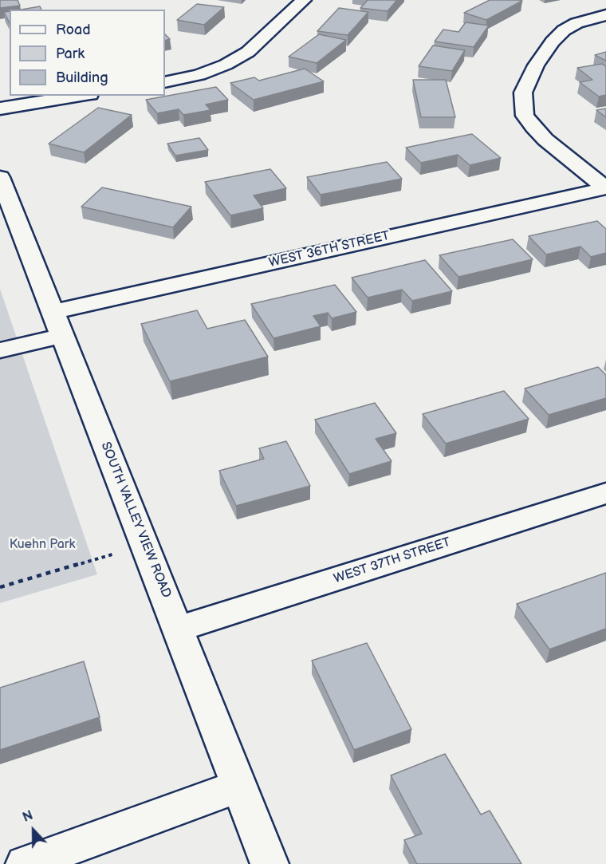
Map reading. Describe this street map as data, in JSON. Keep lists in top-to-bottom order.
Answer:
{
  "streets": {
    "street": ["WEST 36TH STREET", "SOUTH VALLEY VIEW ROAD", "WEST 37TH STREET"]
  },
  "crossings": [
    ["WEST 36TH STREET", "SOUTH VALLEY VIEW ROAD"],
    ["SOUTH VALLEY VIEW ROAD", "WEST 37TH STREET"]
  ],
  "parks": ["Kuehn Park"],
  "legend": ["Road", "Park", "Building"],
  "north": "top"
}
